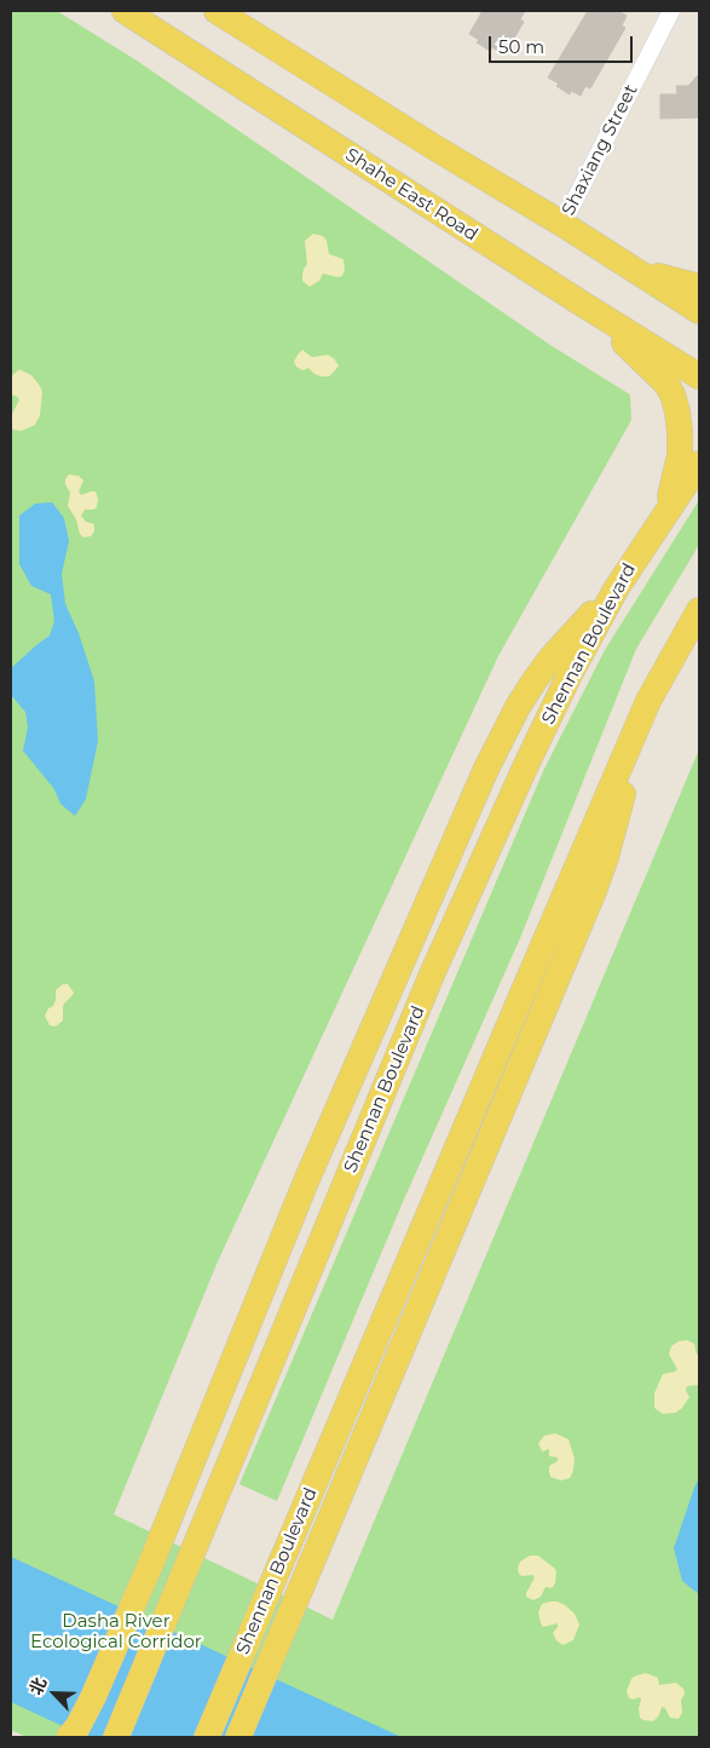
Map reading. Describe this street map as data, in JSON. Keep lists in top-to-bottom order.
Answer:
{
  "streets": {
    "main road": ["Shahe East Road", "Shennan Boulevard"],
    "street": ["Shaxiang Street"]
  },
  "parks": ["Dasha River Ecological Corridor"],
  "scale_bar": "50 m",
  "north": "top left"
}
